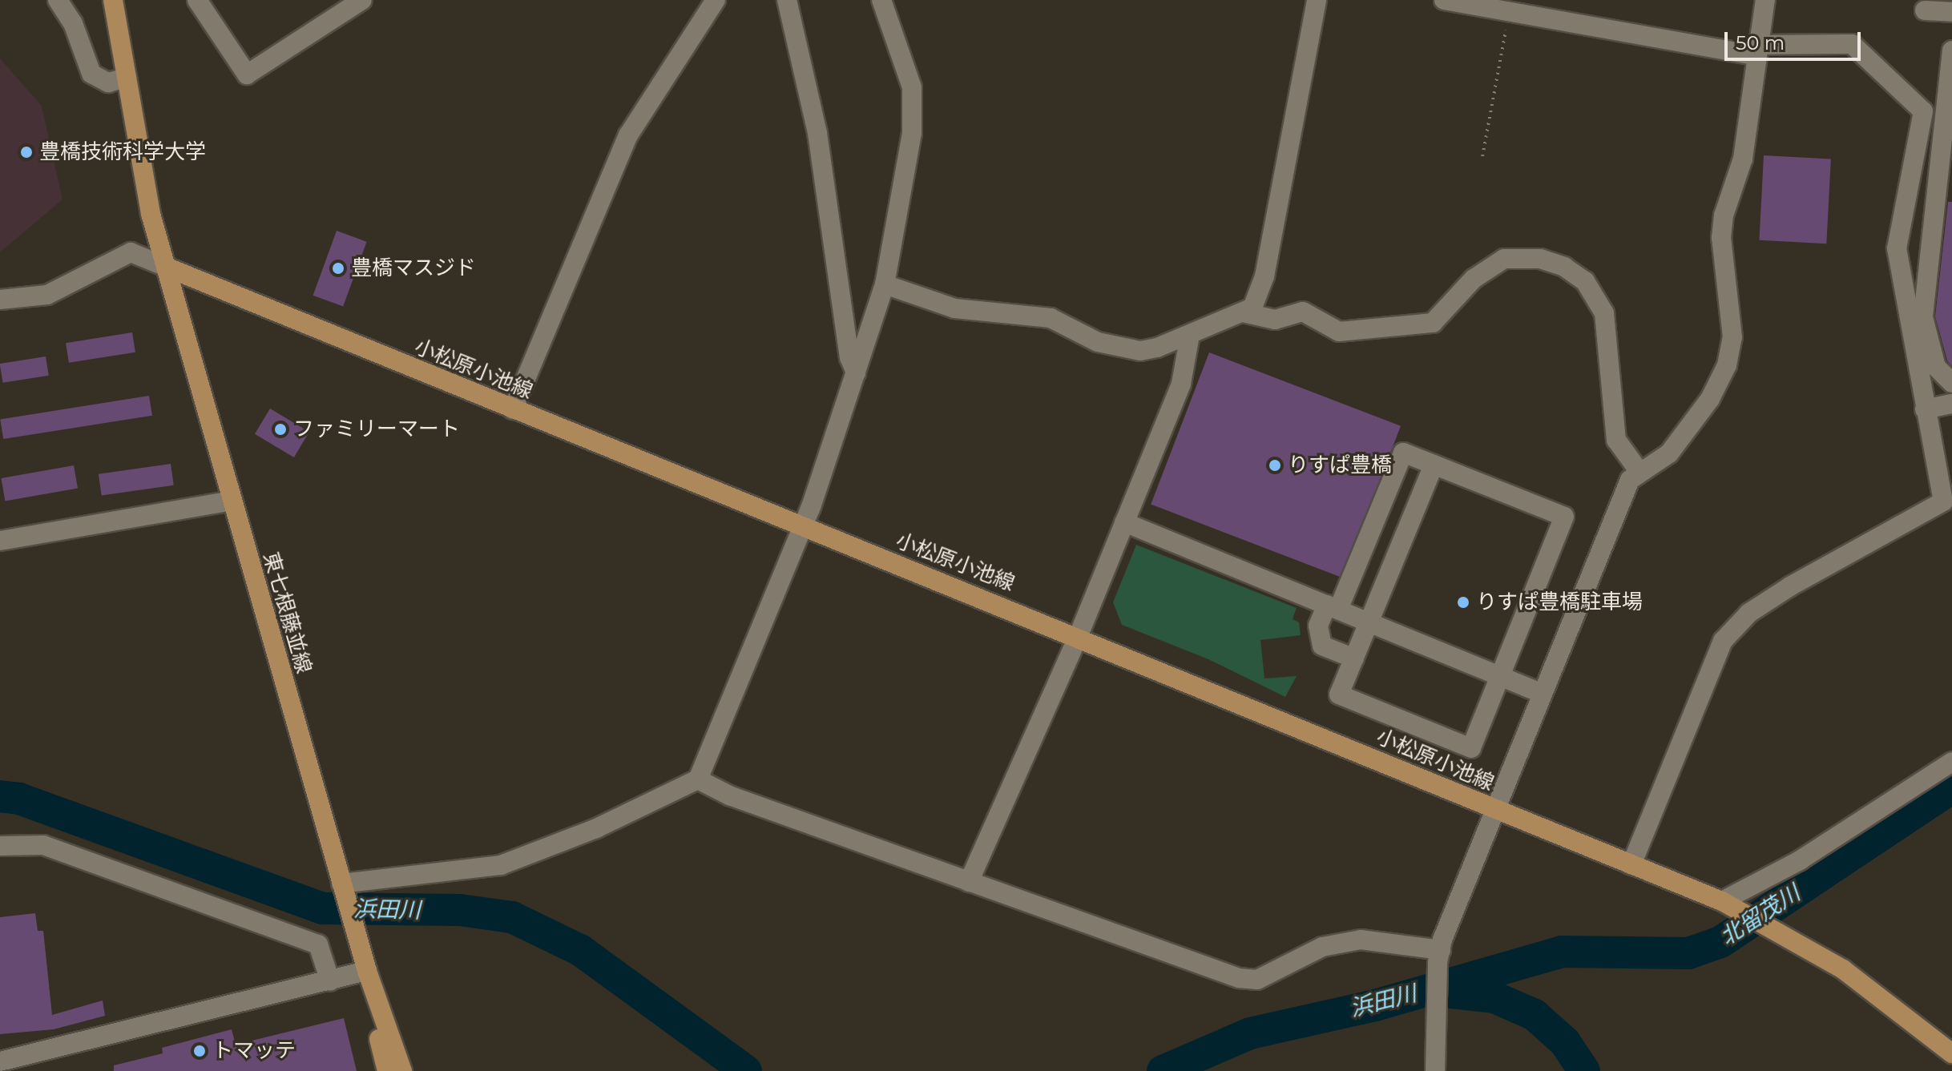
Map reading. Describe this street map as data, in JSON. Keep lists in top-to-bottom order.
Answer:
{
  "streets": {
    "main road": ["小松原小池線", "東七根藤並線"]
  },
  "crossings": [
    ["小松原小池線", "東七根藤並線"]
  ],
  "water": ["浜田川", "北留茂川"],
  "places": [
    "豊橋技術科学大学",
    "豊橋マスジド",
    "ファミリーマート",
    "りすぱ豊橋",
    "りすぱ豊橋駐車場",
    "トマッテ"
  ],
  "scale_bar": "50 m"
}
